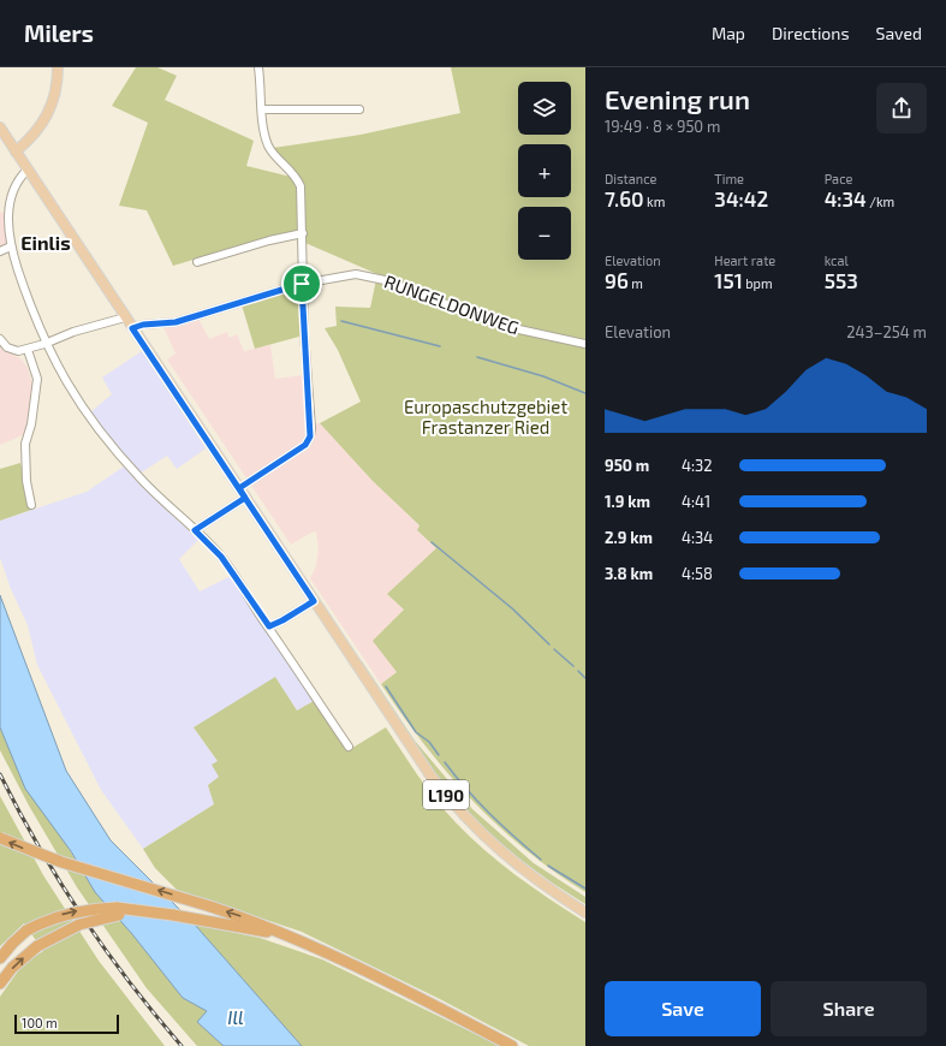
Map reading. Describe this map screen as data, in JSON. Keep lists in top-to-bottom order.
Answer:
{
  "streets": {
    "main road": ["L190"],
    "street": ["RUNGELDONWEG"]
  },
  "crossings": [
    ["RUNGELDONWEG", "L190"]
  ],
  "districts": ["Einlis"],
  "water": ["Ill"],
  "parks": ["Europaschutzgebiet Frastanzer Ried"],
  "scale_bar": "100 m",
  "page": {
    "header": "Milers",
    "nav": ["Map", "Directions", "Saved"],
    "heading": ["Evening run", "19:49 · 8 × 950 m"],
    "map_buttons": ["+", "−"],
    "stats": [
      ["Distance", "7.60 km"],
      ["Time", "34:42"],
      ["Pace", "4:34 /km"],
      ["Elevation", "96 m"],
      ["Heart rate", "151 bpm"],
      ["kcal", "553"]
    ],
    "chart": ["Elevation", "243–254 m"],
    "list": [
      {
        "name": "950 m",
        "note": "4:32"
      },
      {
        "name": "1.9 km",
        "note": "4:41"
      },
      {
        "name": "2.9 km",
        "note": "4:34"
      },
      {
        "name": "3.8 km",
        "note": "4:58"
      }
    ],
    "buttons": ["Save", "Share"],
    "scale": "100 m"
  }
}
